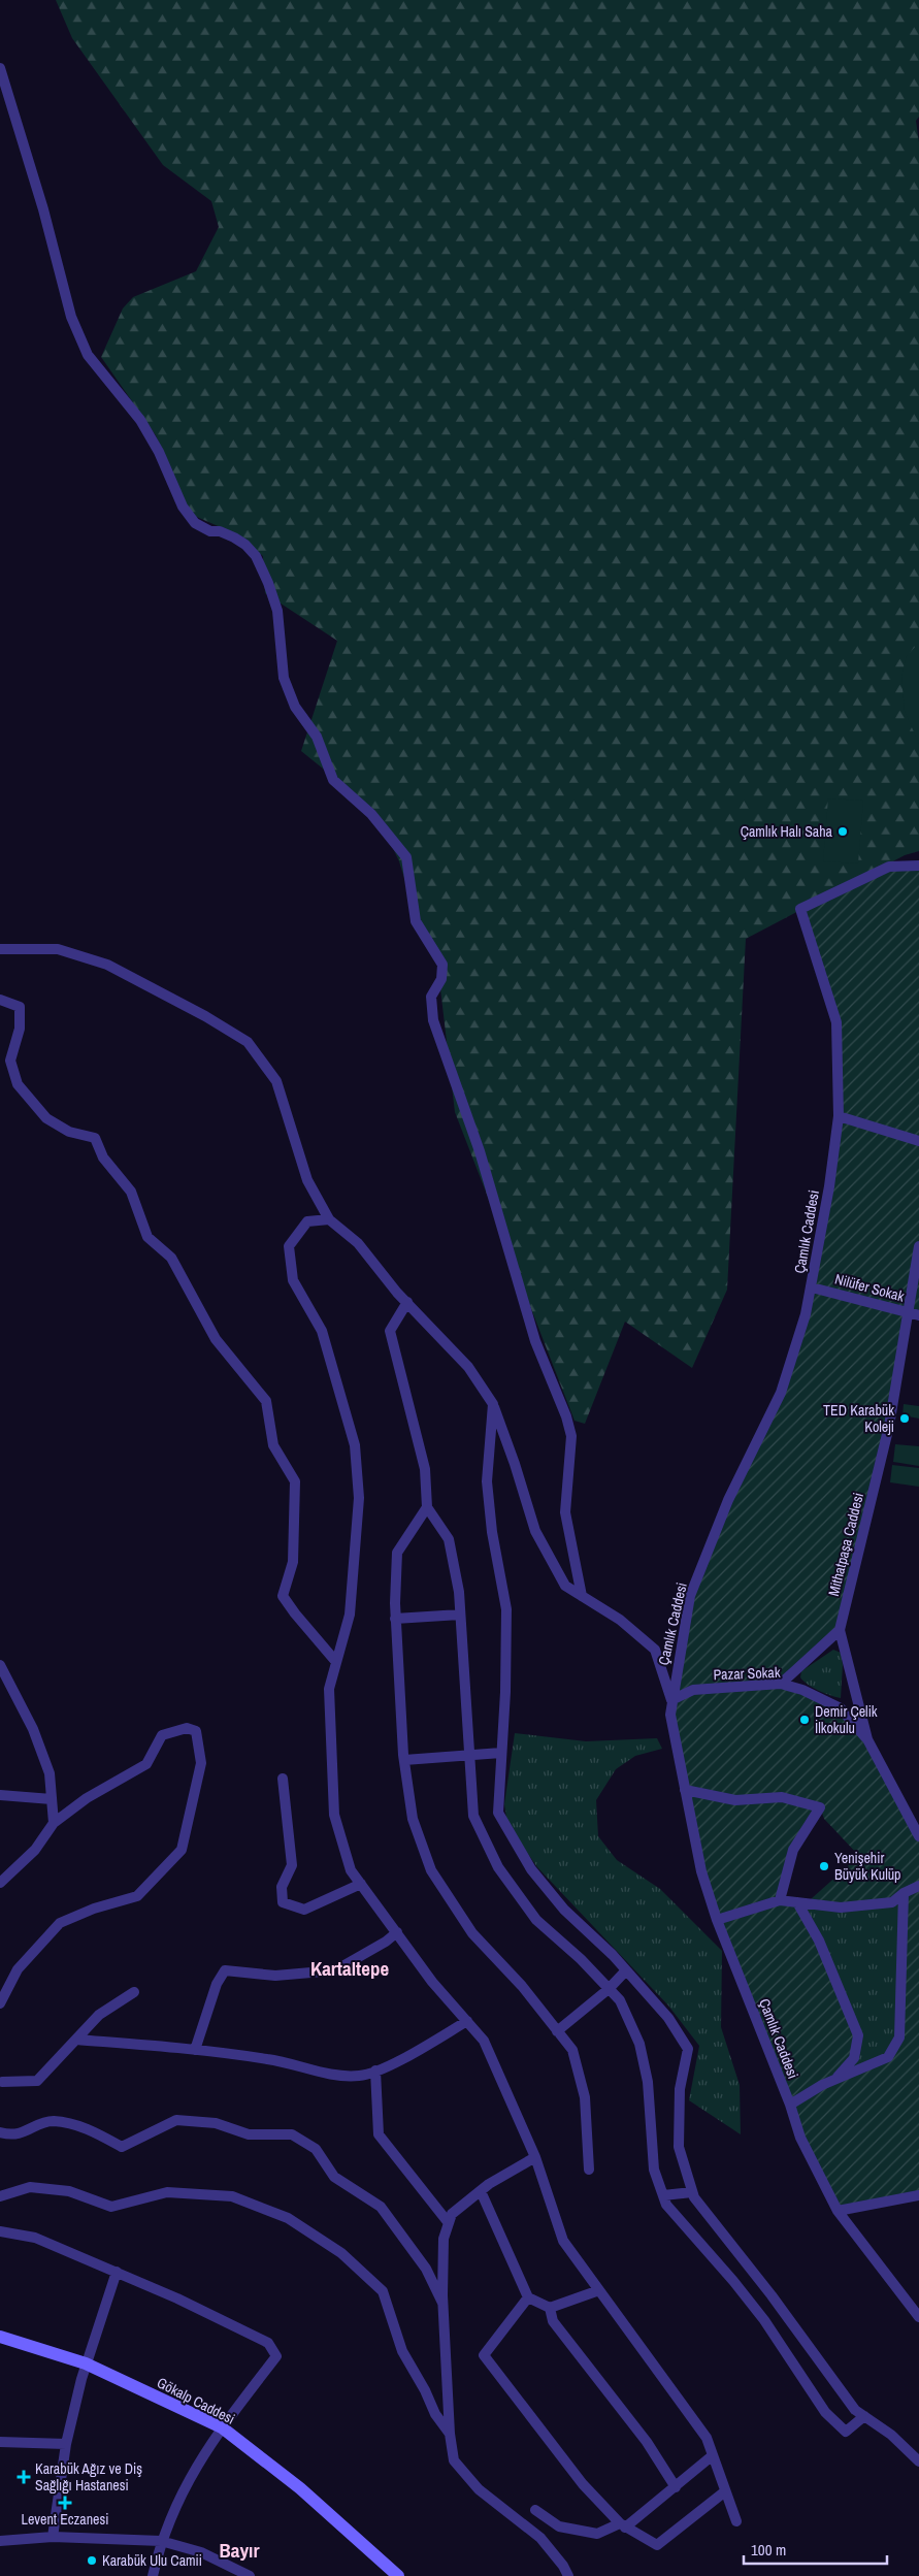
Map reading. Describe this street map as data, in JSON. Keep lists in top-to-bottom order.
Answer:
{
  "streets": {
    "street": [
      "Çamlık Caddesi",
      "Nilüfer Sokak",
      "Mithatpaşa Caddesi",
      "Pazar Sokak",
      "Gökalp Caddesi"
    ]
  },
  "crossings": [
    ["Çamlık Caddesi", "Nilüfer Sokak"],
    ["Çamlık Caddesi", "Pazar Sokak"],
    ["Nilüfer Sokak", "Mithatpaşa Caddesi"],
    ["Mithatpaşa Caddesi", "Pazar Sokak"]
  ],
  "districts": ["Kartaltepe", "Bayır"],
  "places": {
    "other": [
      "Çamlık Halı Saha",
      "TED Karabük Koleji",
      "Demir Çelik İlkokulu",
      "Yenişehir Büyük Kulüp",
      "Karabük Ulu Camii"
    ],
    "health": ["Karabük Ağız ve Diş Sağlığı Hastanesi", "Levent Eczanesi"]
  },
  "scale_bar": "100 m"
}
